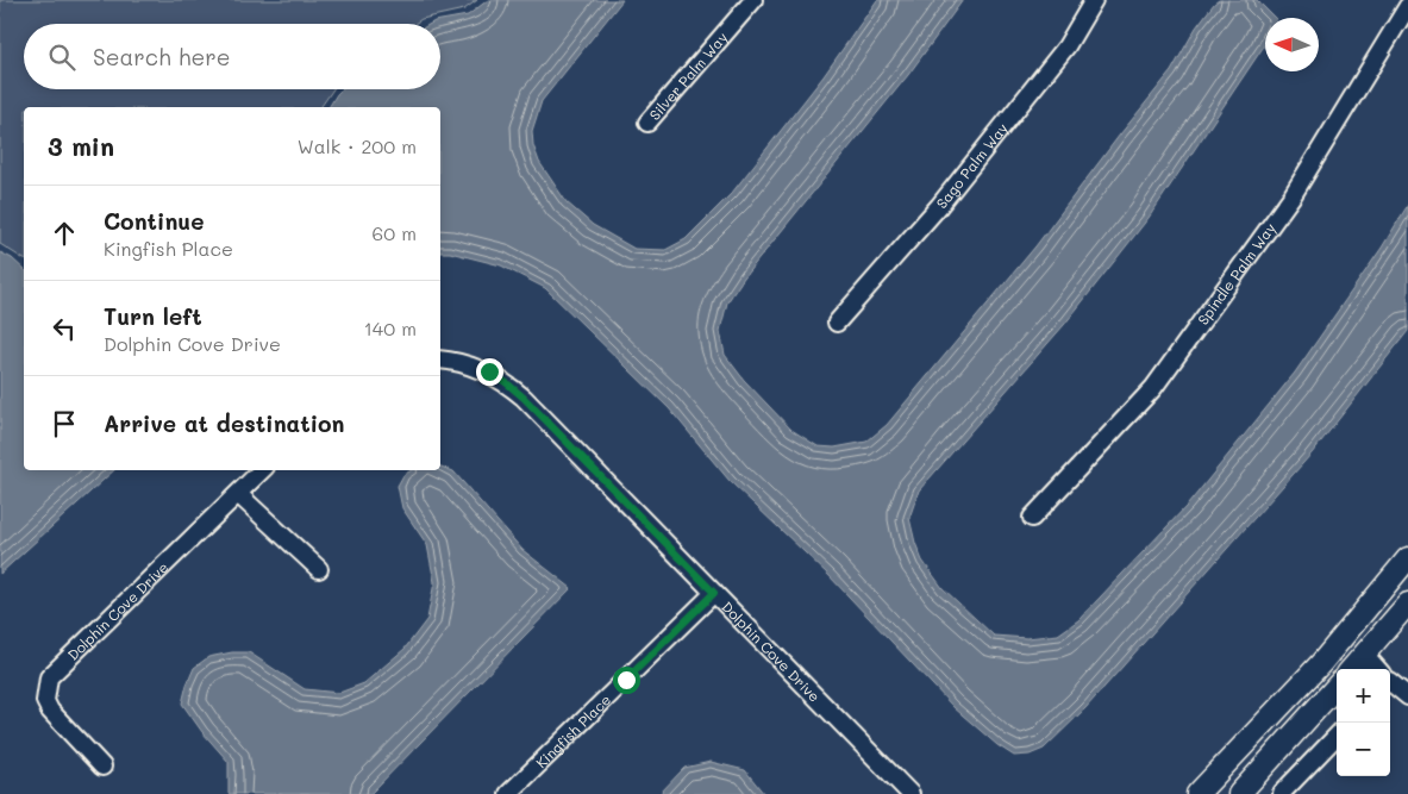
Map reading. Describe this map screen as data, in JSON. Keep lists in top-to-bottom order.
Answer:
{
  "streets": {
    "street": [
      "Silver Palm Way",
      "Sago Palm Way",
      "Spindle Palm Way",
      "Dolphin Cove Drive",
      "Kingfish Place"
    ]
  },
  "crossings": [
    ["Dolphin Cove Drive", "Kingfish Place"]
  ],
  "north": "left",
  "page": {
    "search": "Search here",
    "heading": ["3 min", "Walk · 200 m"],
    "list": [
      ["Continue", "Kingfish Place", "60 m"],
      ["Turn left", "Dolphin Cove Drive", "140 m"],
      "Arrive at destination"
    ],
    "map_buttons": ["+", "−"]
  }
}
